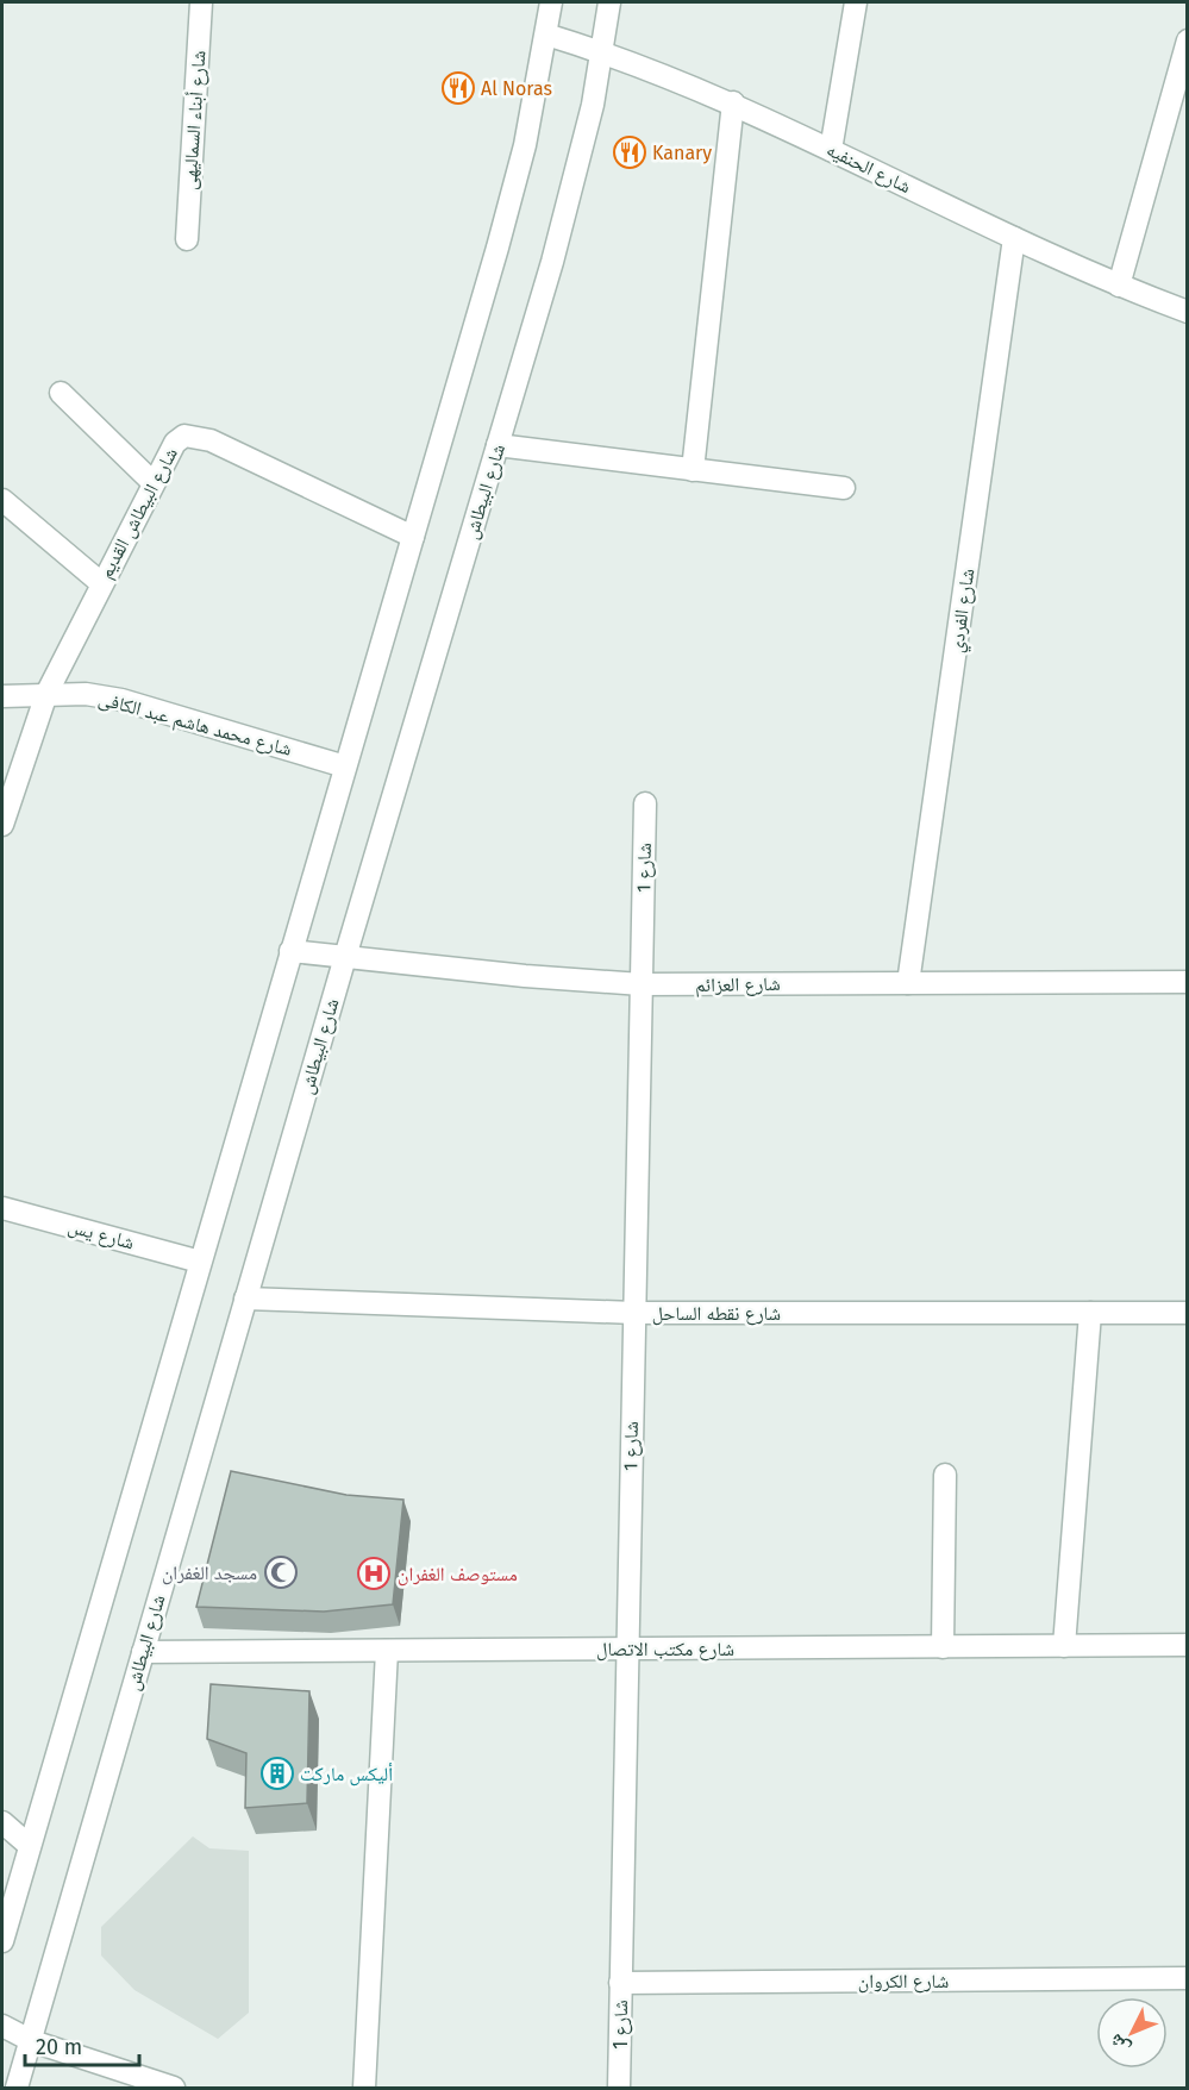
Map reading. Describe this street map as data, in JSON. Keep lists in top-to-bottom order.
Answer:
{
  "streets": {
    "street": [
      "شارع أبناء السماليهى",
      "شارع الحنفيه",
      "شارع البيطاش",
      "شارع البيطاش القديم",
      "شارع الفردي",
      "شارع محمد هاشم عبد الكافى",
      "شارع 1",
      "شارع العزائم",
      "شارع يس",
      "شارع نقطه الساحل",
      "شارع مكتب الاتصال",
      "شارع الكروان"
    ]
  },
  "crossings": [
    ["شارع الحنفيه", "شارع البيطاش"],
    ["شارع الحنفيه", "شارع الفردي"],
    ["شارع البيطاش", "شارع العزائم"],
    ["شارع البيطاش", "شارع نقطه الساحل"],
    ["شارع البيطاش", "شارع مكتب الاتصال"],
    ["شارع البيطاش القديم", "شارع محمد هاشم عبد الكافى"],
    ["شارع الفردي", "شارع العزائم"],
    ["شارع 1", "شارع العزائم"],
    ["شارع 1", "شارع نقطه الساحل"],
    ["شارع 1", "شارع مكتب الاتصال"],
    ["شارع 1", "شارع الكروان"]
  ],
  "places": {
    "restaurant": ["Al Noras", "Kanary"],
    "mosque": ["مسجد الغفران"],
    "hospital": ["مستوصف الغفران"],
    "building": ["أليكس ماركت"]
  },
  "scale_bar": "20 m",
  "north": "bottom left"
}
